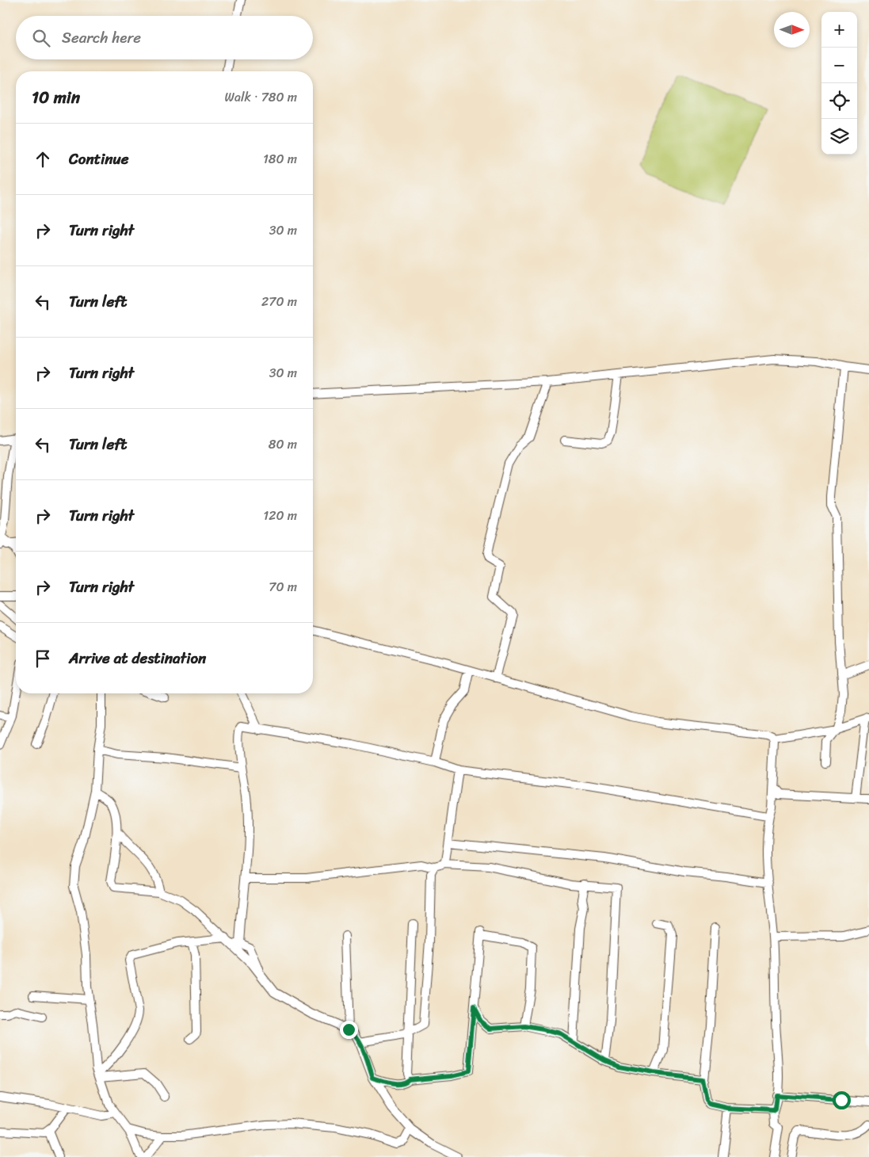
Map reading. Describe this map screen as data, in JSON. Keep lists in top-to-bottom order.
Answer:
{
  "north": "right",
  "page": {
    "map_buttons": ["+", "−"],
    "search": "Search here",
    "heading": ["10 min", "Walk · 780 m"],
    "list": [
      ["Continue", "180 m"],
      ["Turn right", "30 m"],
      ["Turn left", "270 m"],
      ["Turn right", "30 m"],
      ["Turn left", "80 m"],
      ["Turn right", "120 m"],
      ["Turn right", "70 m"],
      "Arrive at destination"
    ]
  }
}
